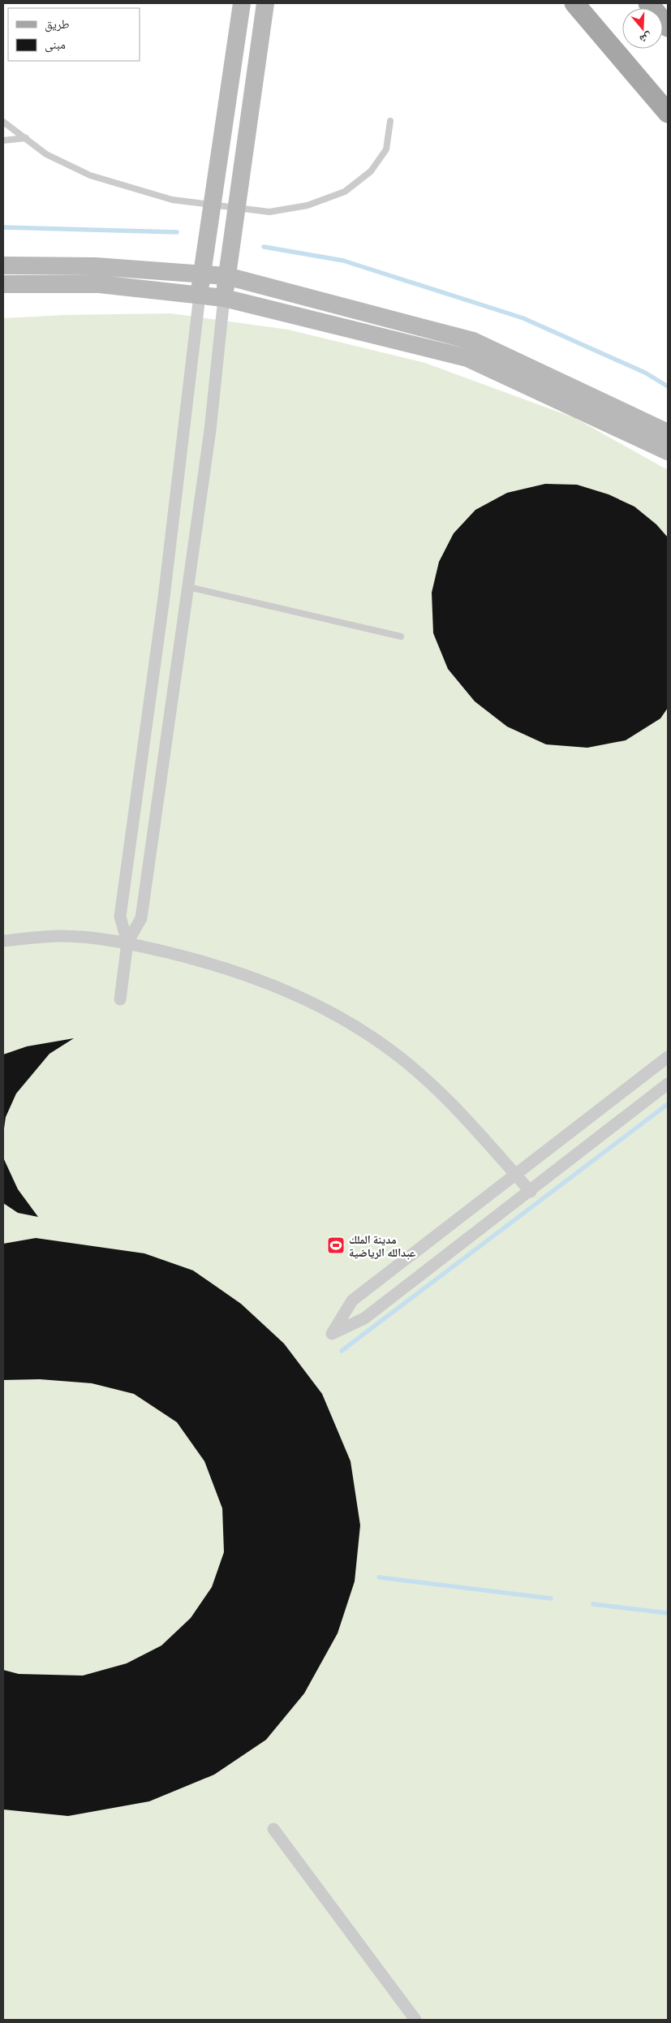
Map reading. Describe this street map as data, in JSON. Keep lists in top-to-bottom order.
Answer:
{
  "places": {
    "sports": ["مدينة الملك عبدالله الرياضية"]
  },
  "legend": ["طريق", "مبنى"],
  "north": "bottom"
}
